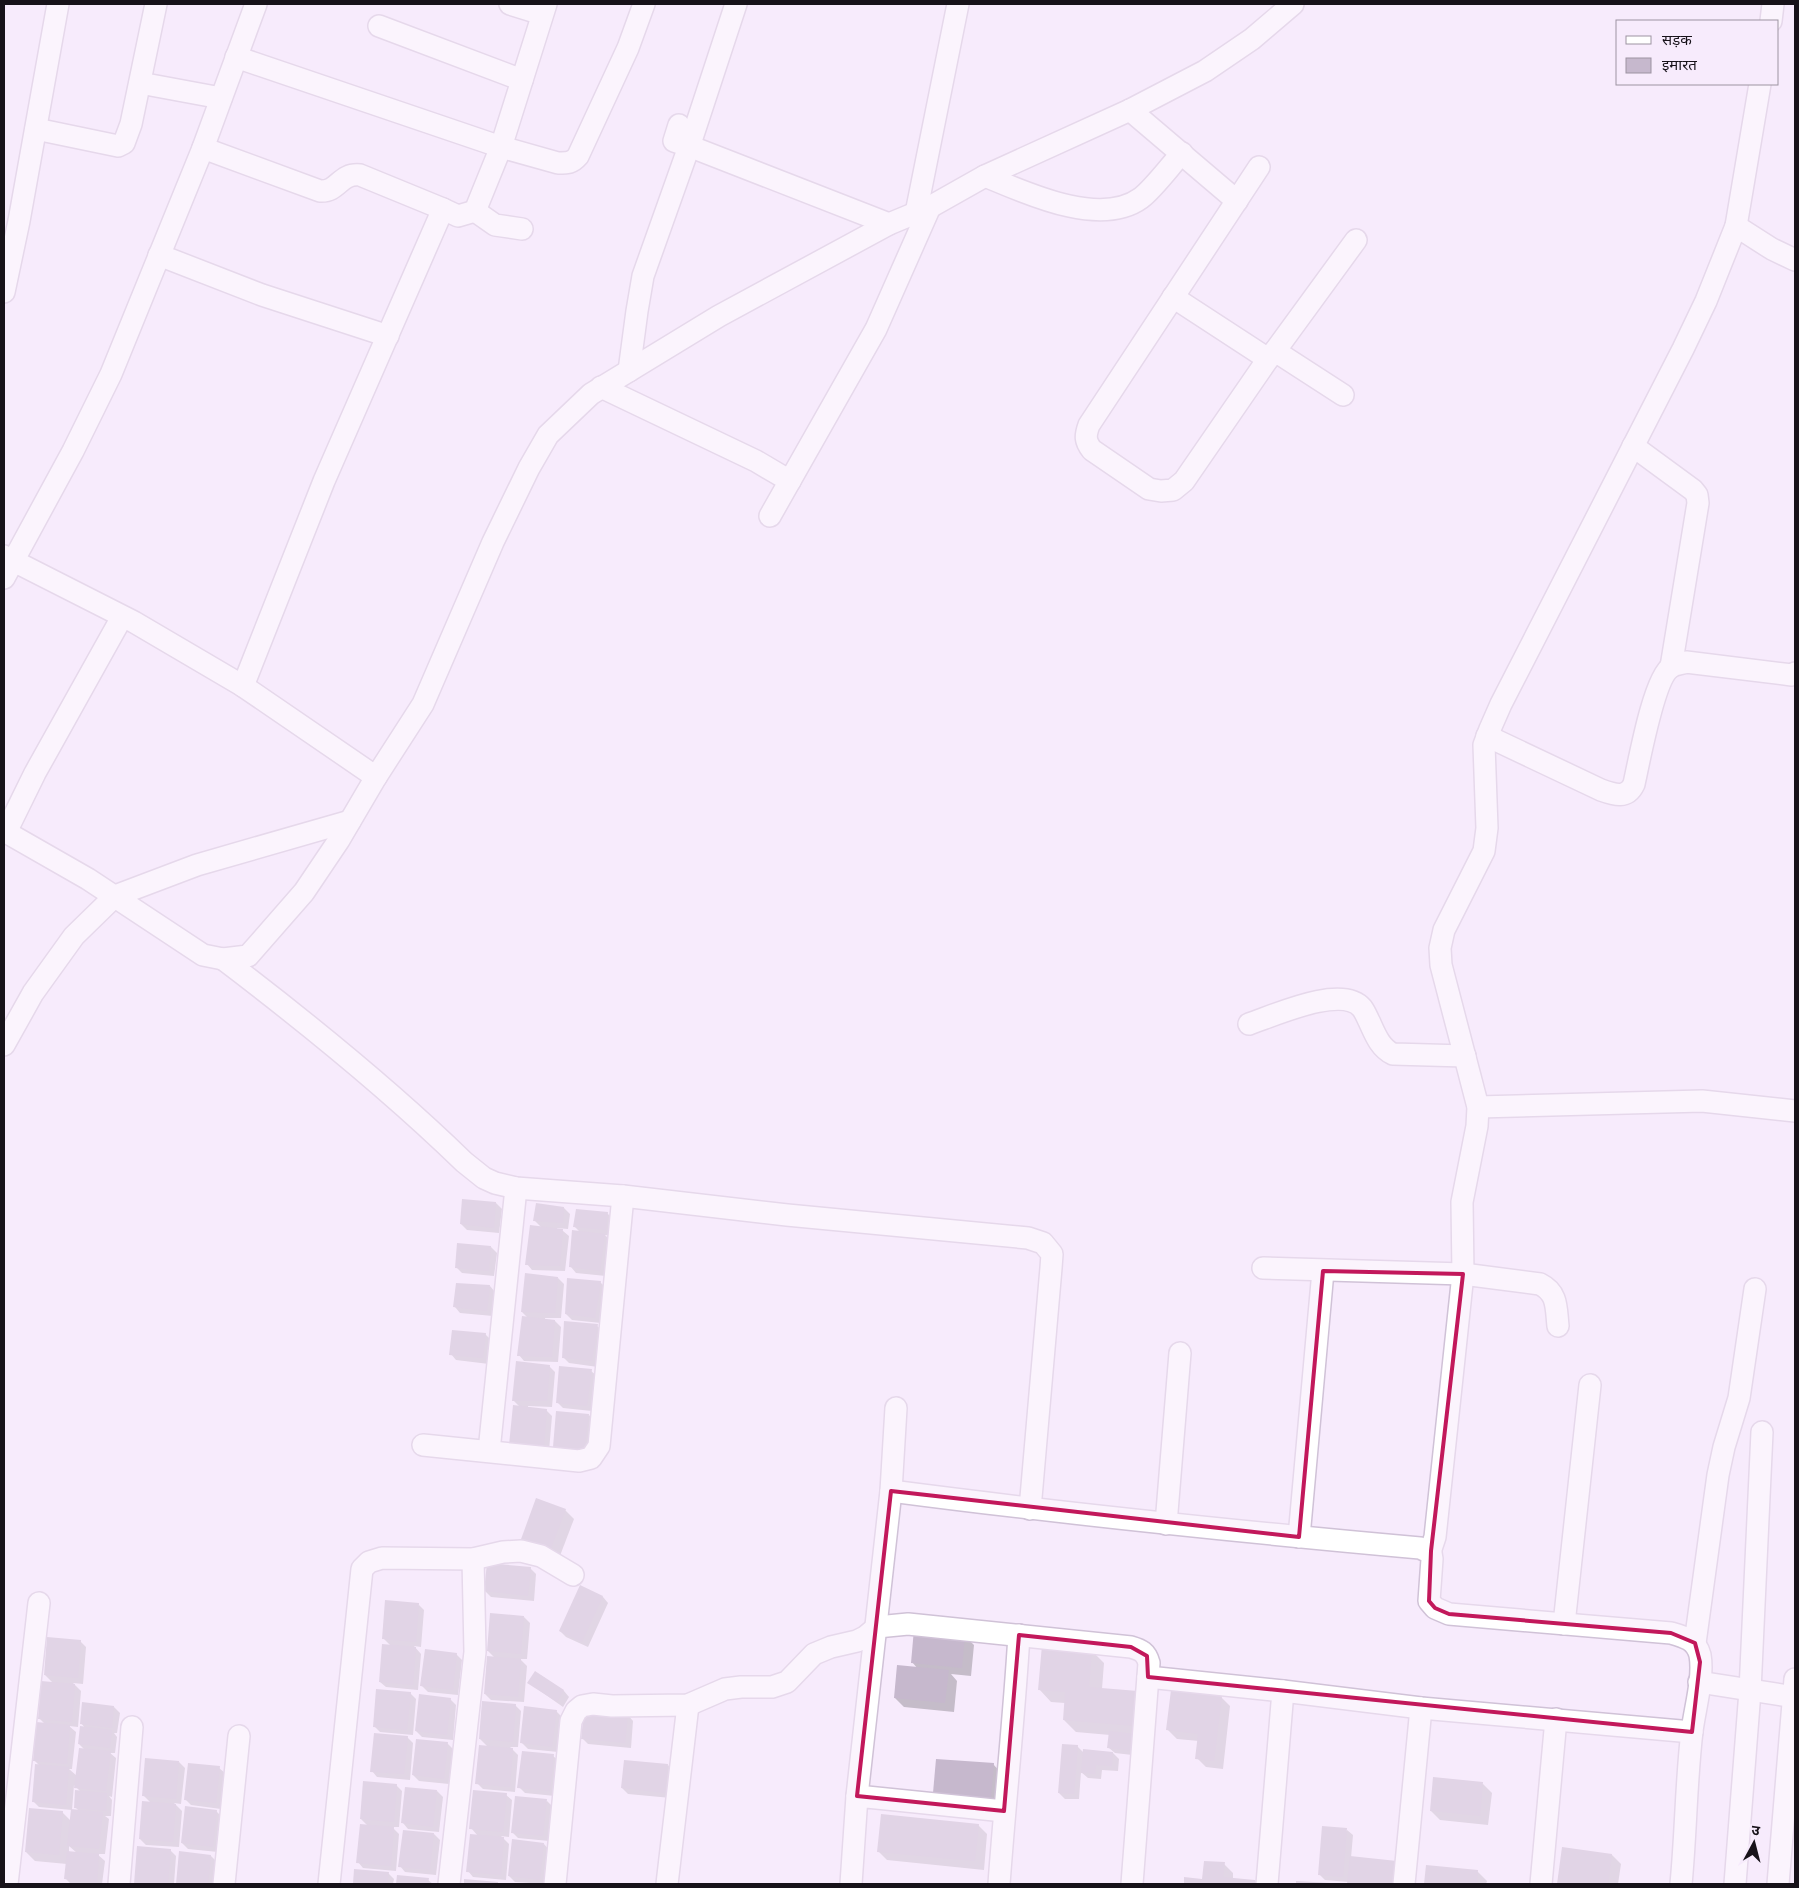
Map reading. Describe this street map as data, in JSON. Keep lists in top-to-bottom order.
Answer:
{
  "legend": ["सड़क", "इमारत"],
  "north": "top"
}
